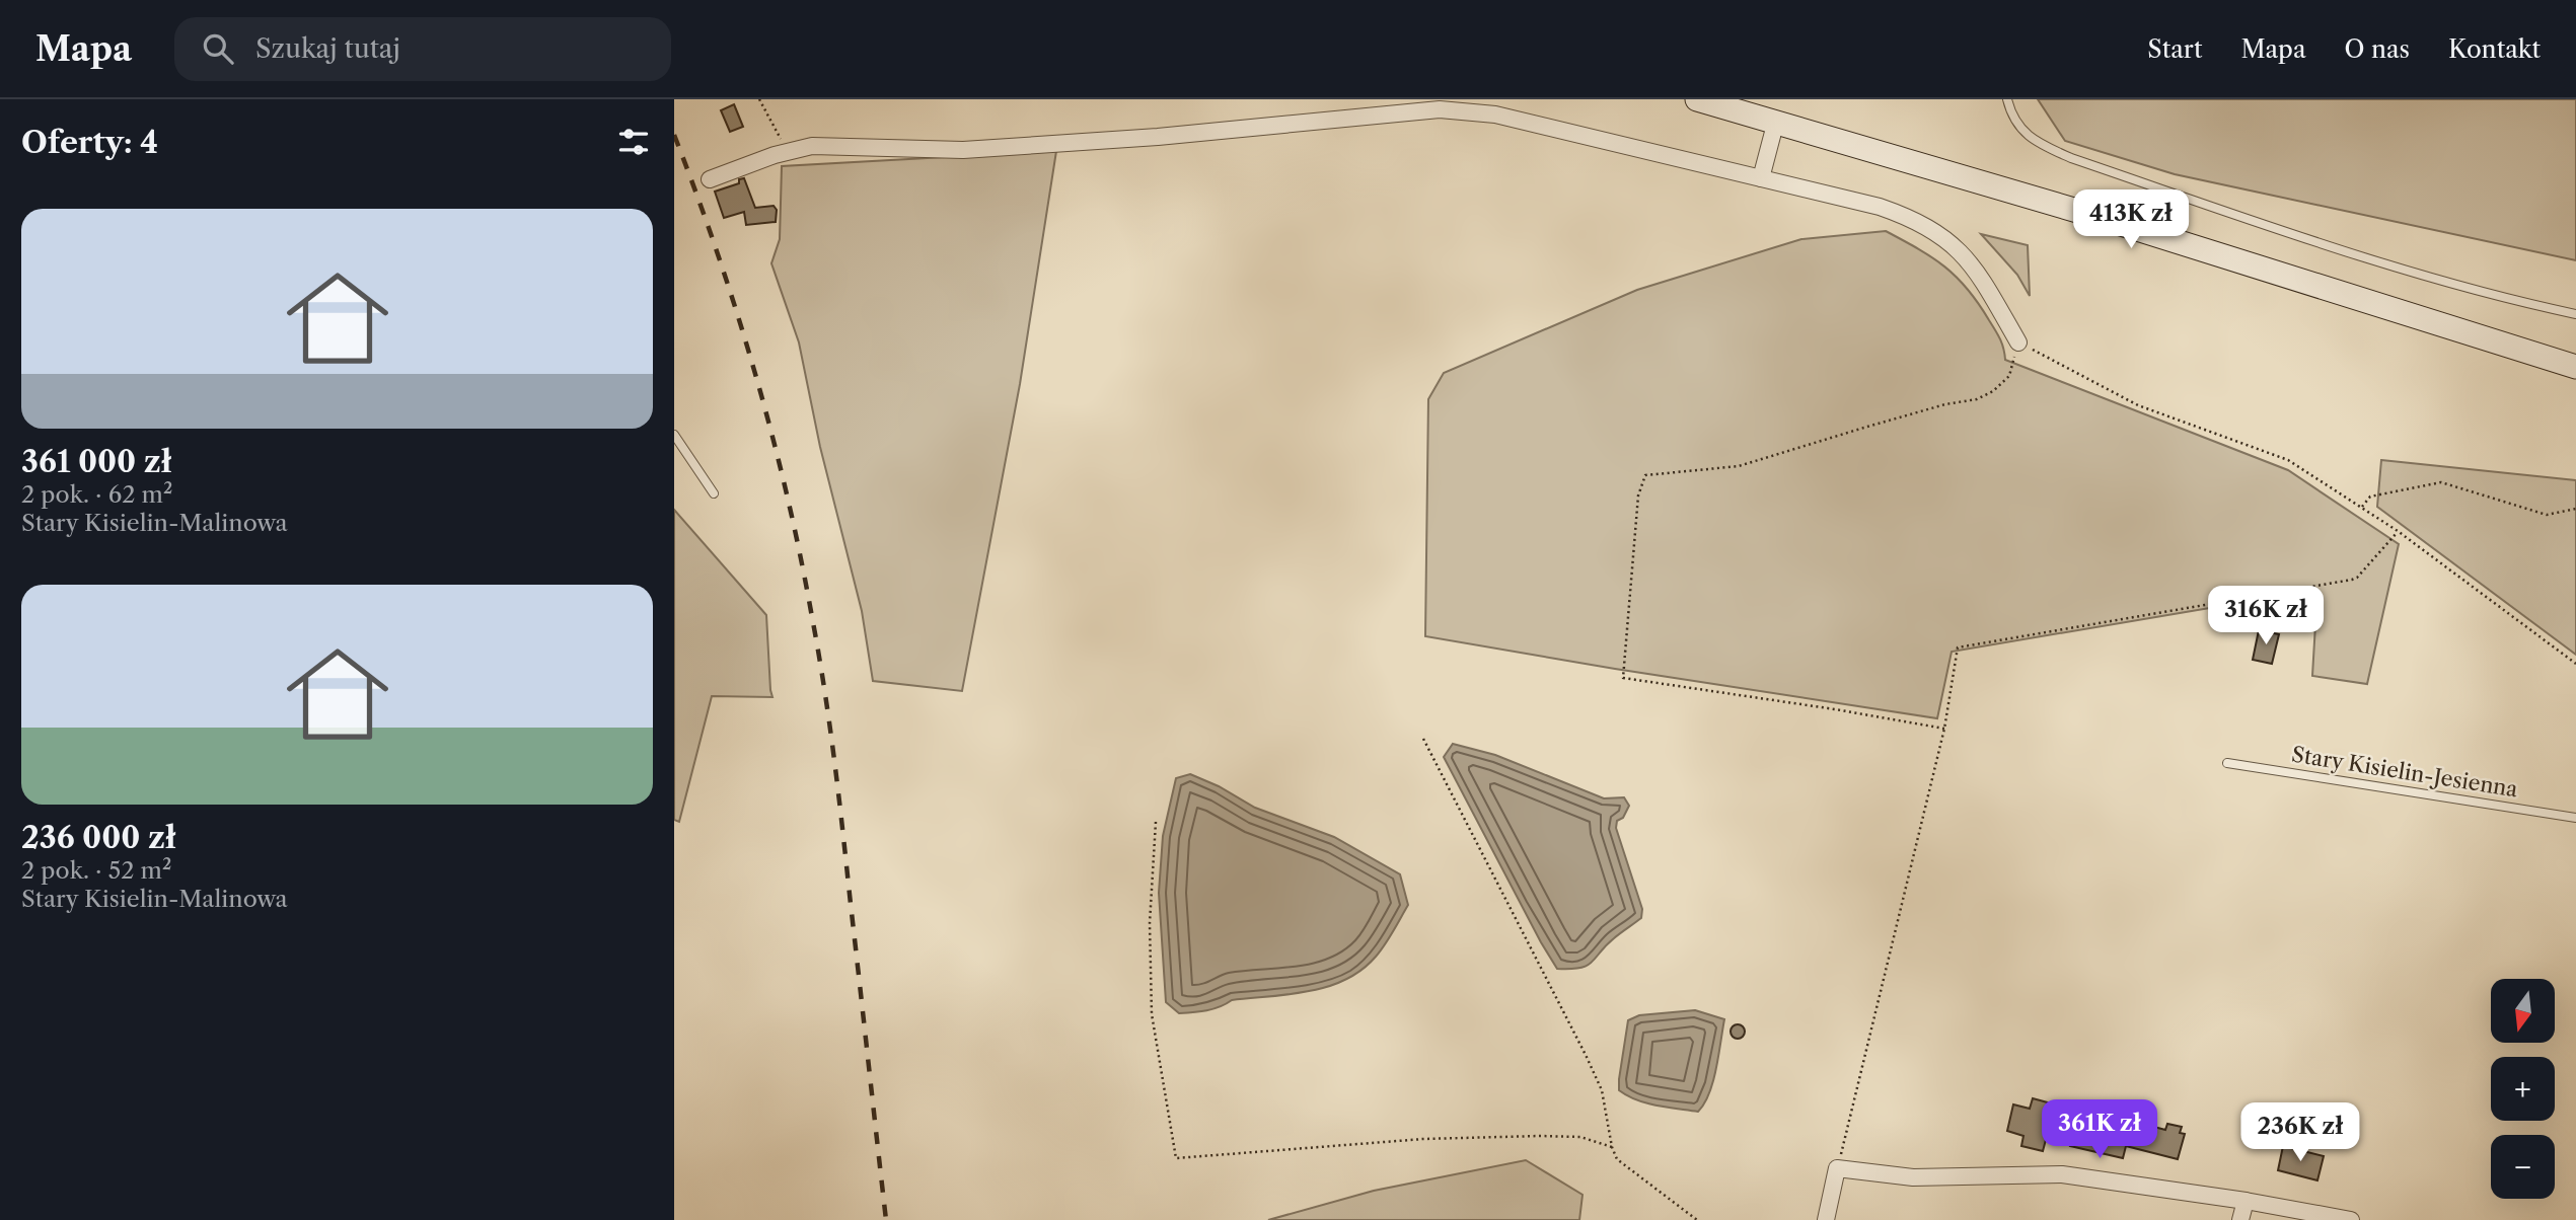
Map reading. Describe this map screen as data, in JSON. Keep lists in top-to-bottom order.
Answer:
{
  "streets": {
    "lane": ["Stary Kisielin-Jesienna"]
  },
  "north": "bottom",
  "page": {
    "header": "Mapa",
    "search": "Szukaj tutaj",
    "nav": [
      "Start",
      "Mapa",
      "O nas",
      "Kontakt"
    ],
    "heading": "Oferty: 4",
    "list": [
      {
        "name": "361 000 zł",
        "note": "2 pok. · 62 m² · Stary Kisielin-Malinowa"
      },
      {
        "name": "236 000 zł",
        "note": "2 pok. · 52 m² · Stary Kisielin-Malinowa"
      }
    ],
    "price": [
      "413K zł",
      "316K zł",
      "361K zł",
      "236K zł"
    ],
    "map_buttons": ["+", "−"]
  }
}
